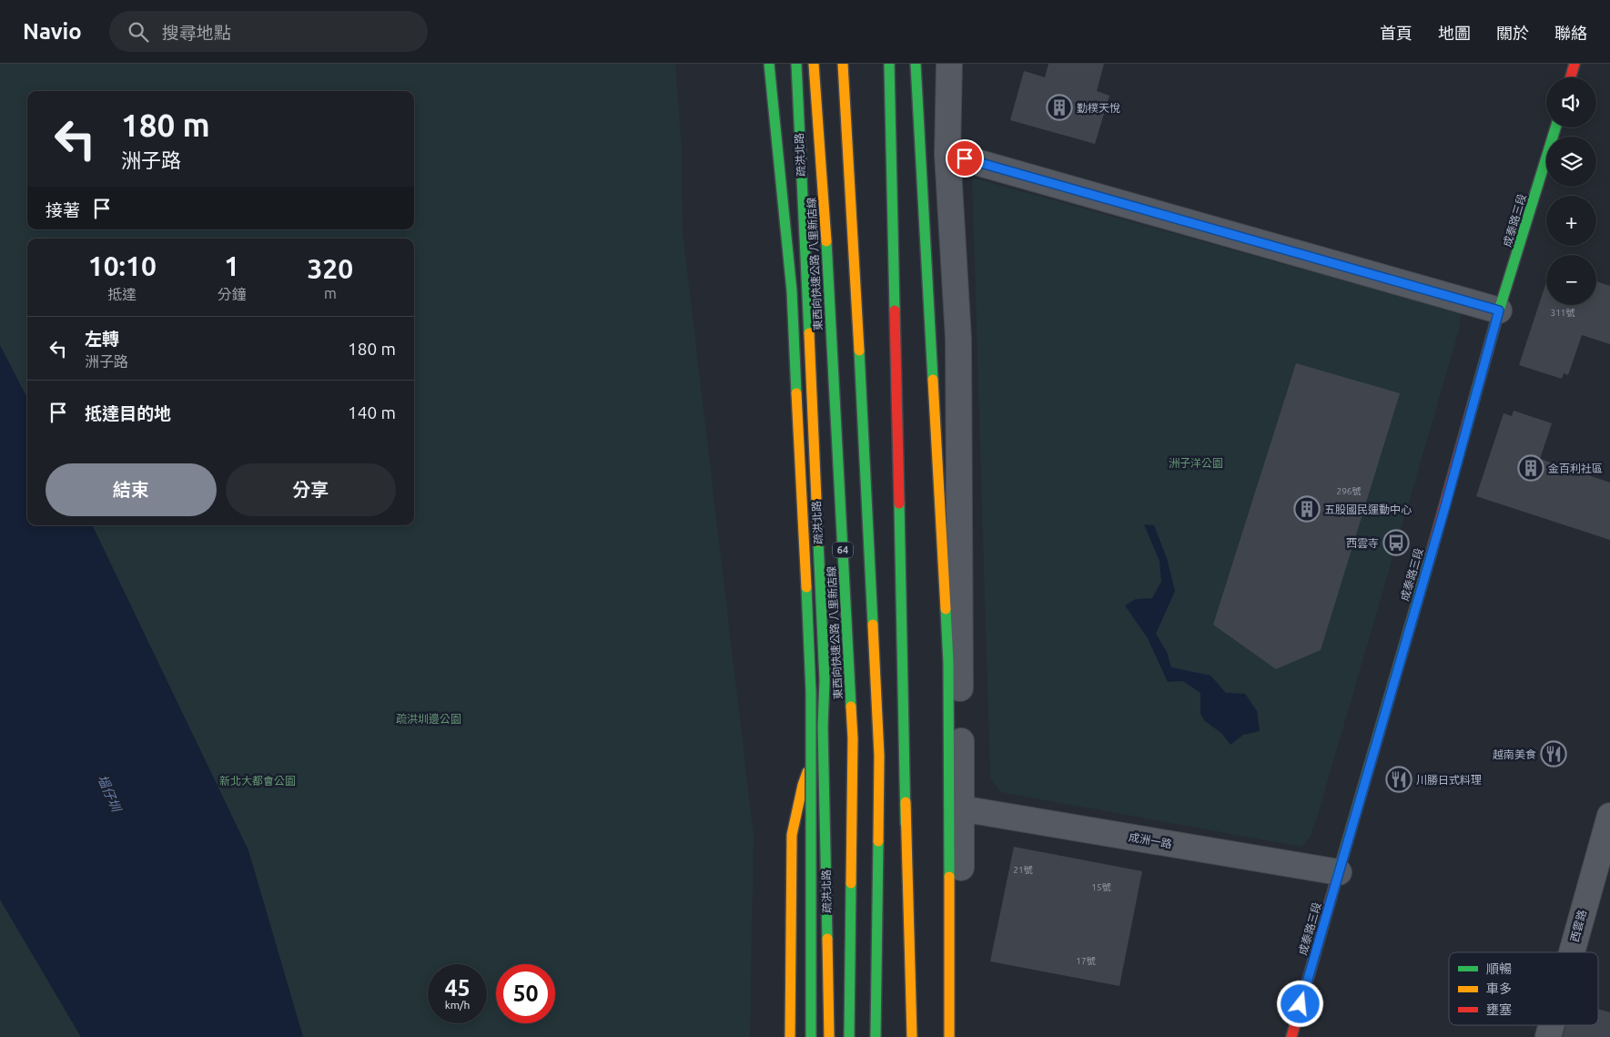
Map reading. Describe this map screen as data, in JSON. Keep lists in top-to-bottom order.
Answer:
{
  "streets": {
    "main road": [
      "疏洪北路",
      "成泰路三段",
      "東西向快速公路 八里新店線",
      "64"
    ],
    "street": ["成洲一路", "西雲路"]
  },
  "crossings": [
    ["成泰路三段", "成洲一路"]
  ],
  "water": ["塭仔圳"],
  "parks": ["洲子洋公園", "疏洪圳邊公園", "新北大都會公園"],
  "places": {
    "building": ["勤樸天悅", "金百利社區", "五股國民運動中心"],
    "bus stop": ["西雲寺"],
    "restaurant": ["越南美食", "川勝日式料理"]
  },
  "house_numbers": [
    "311號",
    "296號",
    "21號",
    "15號",
    "17號"
  ],
  "legend": ["順暢", "車多", "壅塞"],
  "page": {
    "header": "Navio",
    "search": "搜尋地點",
    "nav": [
      "首頁",
      "地圖",
      "關於",
      "聯絡"
    ],
    "map_buttons": ["+", "−"],
    "turn": ["180 m", "洲子路"],
    "then": "接著",
    "eta": [
      "10:10",
      "抵達",
      "1",
      "分鐘",
      "320",
      "m"
    ],
    "list": [
      {
        "name": "左轉",
        "note": "洲子路",
        "value": "180 m"
      },
      {
        "name": "抵達目的地",
        "value": "140 m"
      }
    ],
    "buttons": ["結束", "分享"],
    "speed": "45 km/h",
    "limit": "50"
  }
}
